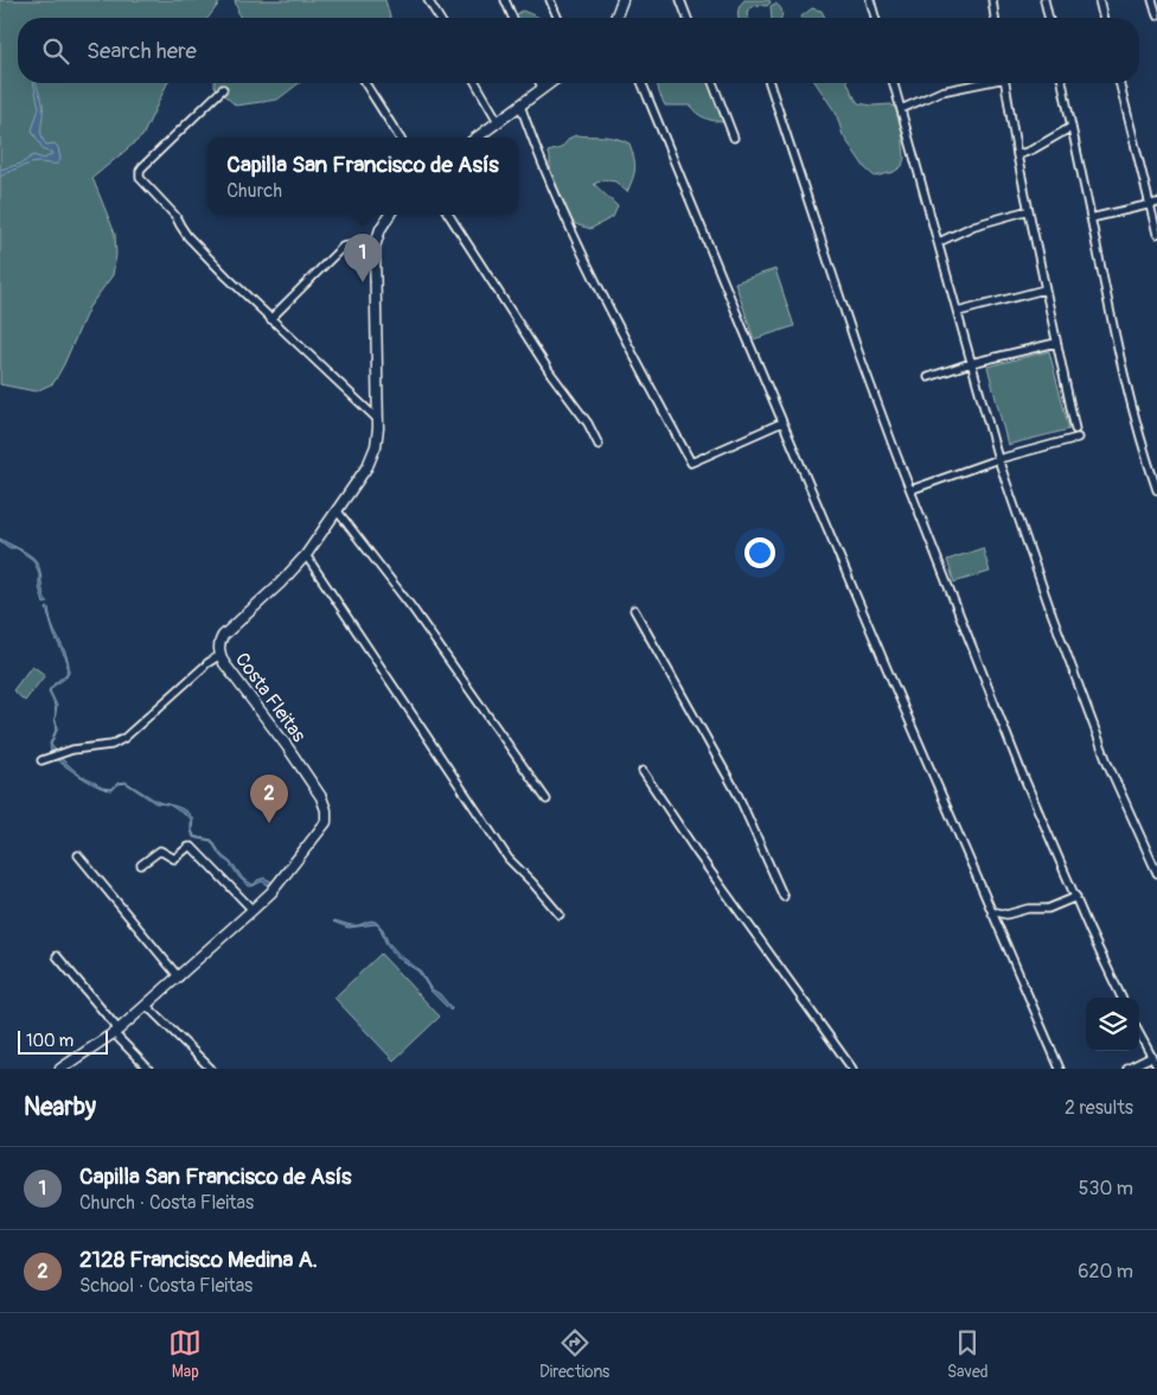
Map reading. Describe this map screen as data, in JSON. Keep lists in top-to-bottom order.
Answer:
{
  "streets": {
    "main road": ["Costa Fleitas"]
  },
  "scale_bar": "100 m",
  "page": {
    "search": "Search here",
    "popup": ["Capilla San Francisco de Asís", "Church"],
    "pins": ["1", "2"],
    "scale": "100 m",
    "heading": ["Nearby", "2 results"],
    "list": [
      {
        "mark": "1",
        "name": "Capilla San Francisco de Asís",
        "note": "Church · Costa Fleitas",
        "value": "530 m"
      },
      {
        "mark": "2",
        "name": "2128 Francisco Medina A.",
        "note": "School · Costa Fleitas",
        "value": "620 m"
      }
    ],
    "nav": ["Map", "Directions", "Saved"]
  }
}
